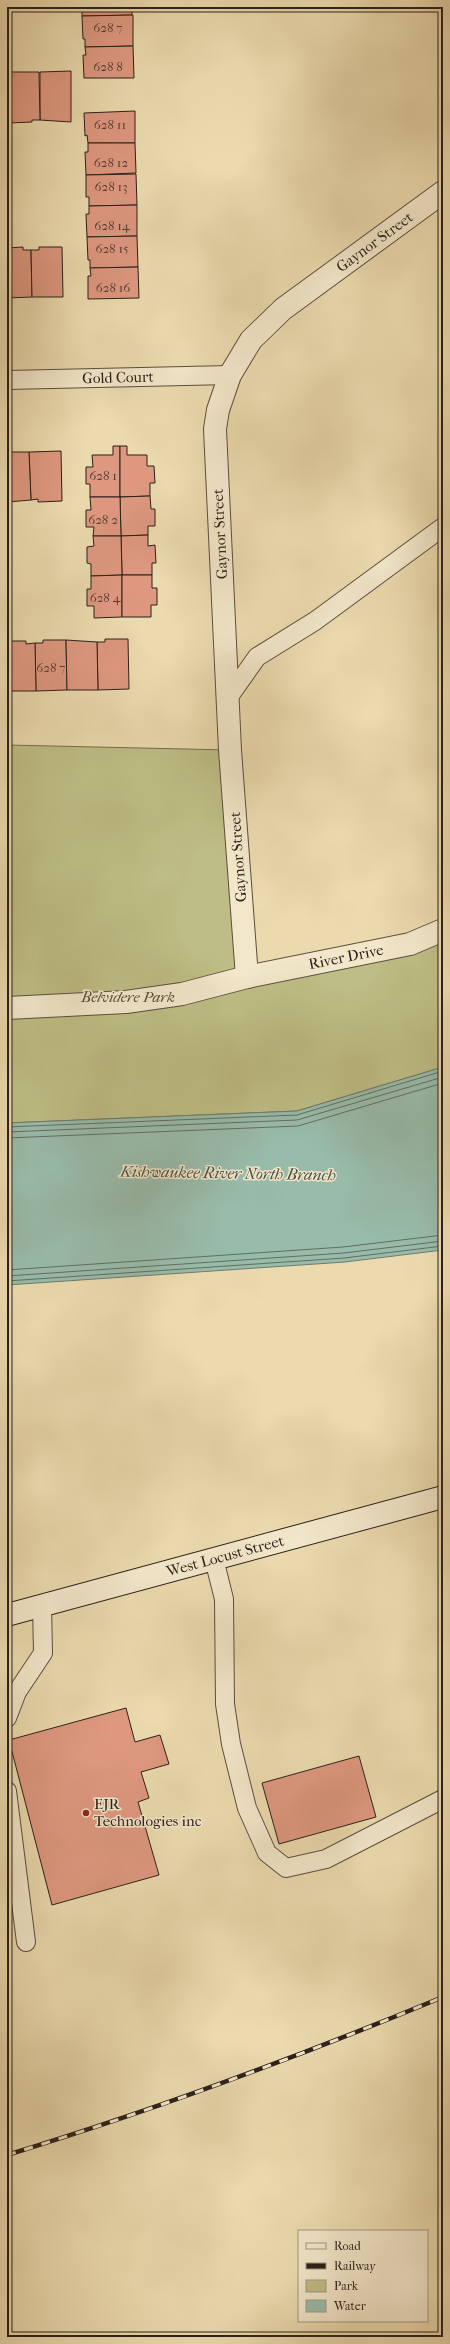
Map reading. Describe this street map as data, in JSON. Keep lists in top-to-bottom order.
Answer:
{
  "streets": {
    "street": ["Gaynor Street", "River Drive", "West Locust Street"],
    "lane": ["Gold Court"]
  },
  "crossings": [
    ["Gaynor Street", "Gold Court"],
    ["Gaynor Street", "River Drive"]
  ],
  "water": ["Kishwaukee River North Branch"],
  "parks": ["Belvidere Park"],
  "places": ["EJR Technologies inc"],
  "house_numbers": [
    "628 7",
    "628 8",
    "628 11",
    "628 12",
    "628 13",
    "628 14",
    "628 15",
    "628 16",
    "628 1",
    "628 2",
    "628 4",
    "628 7"
  ],
  "legend": [
    "Road",
    "Railway",
    "Park",
    "Water"
  ]
}
